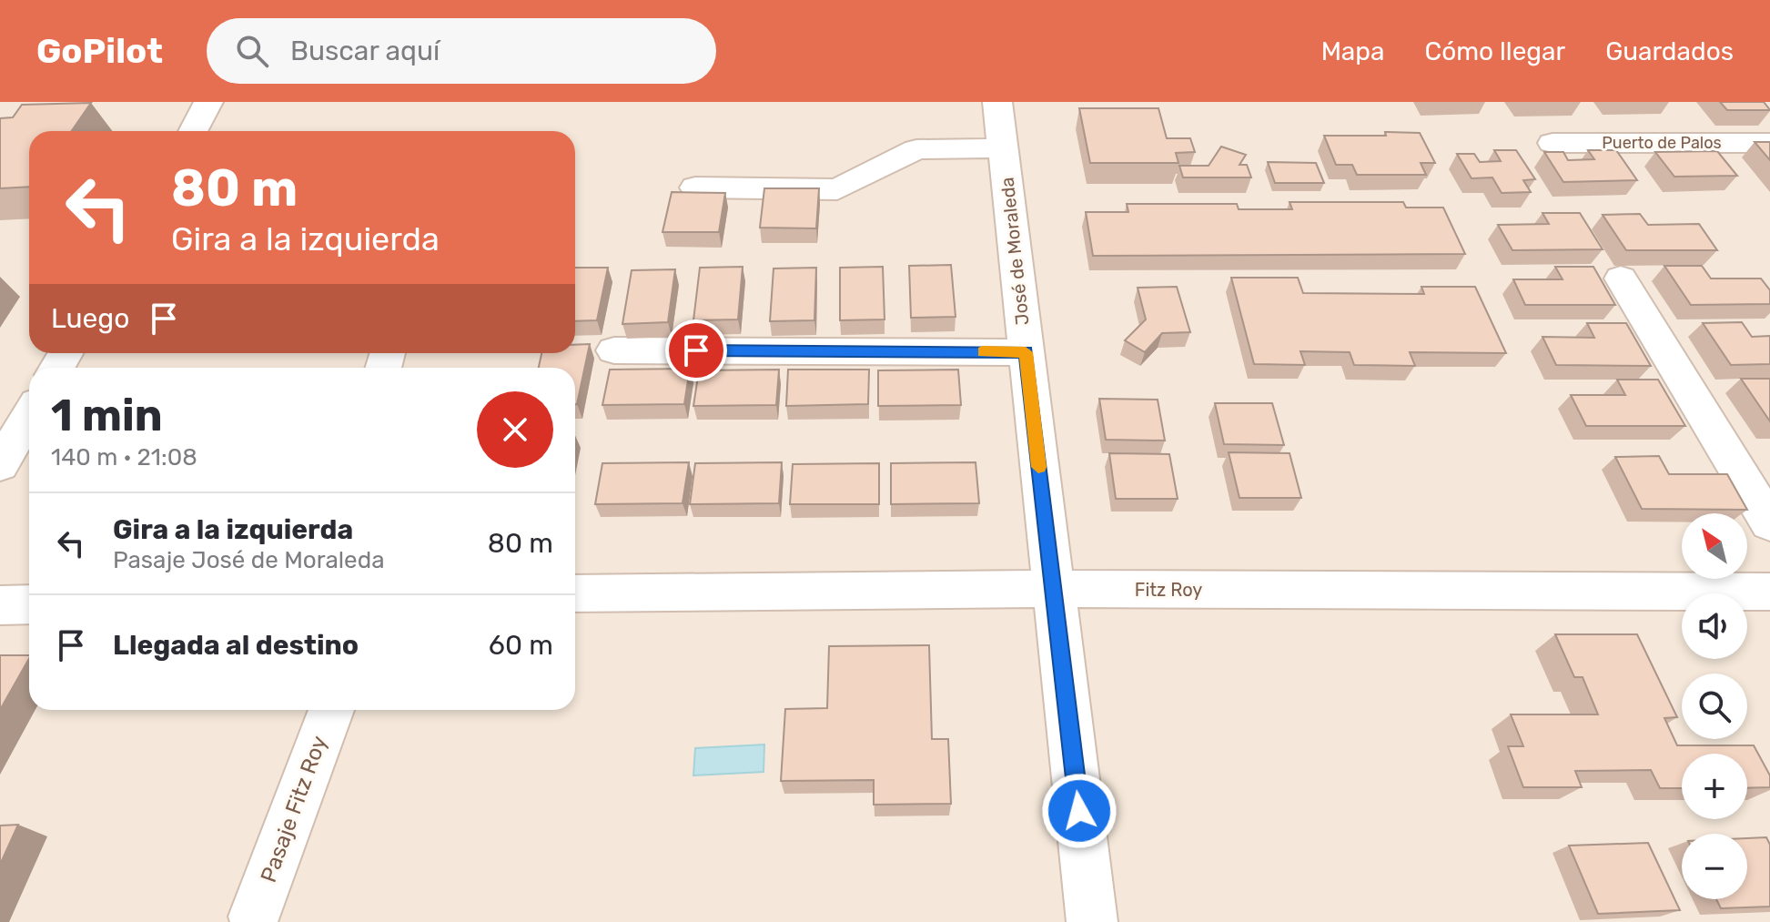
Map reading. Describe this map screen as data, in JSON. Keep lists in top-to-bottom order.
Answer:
{
  "streets": {
    "street": [
      "Puerto de Palos",
      "José de Moraleda",
      "Fitz Roy",
      "Pasaje Fitz Roy"
    ]
  },
  "crossings": [
    ["José de Moraleda", "Fitz Roy"]
  ],
  "north": "top left",
  "page": {
    "header": "GoPilot",
    "search": "Buscar aquí",
    "nav": ["Mapa", "Cómo llegar", "Guardados"],
    "turn": ["80 m", "Gira a la izquierda"],
    "then": "Luego",
    "heading": ["1 min", "140 m · 21:08"],
    "list": [
      {
        "name": "Gira a la izquierda",
        "note": "Pasaje José de Moraleda",
        "value": "80 m"
      },
      {
        "name": "Llegada al destino",
        "value": "60 m"
      }
    ],
    "map_buttons": ["+", "−"]
  }
}
